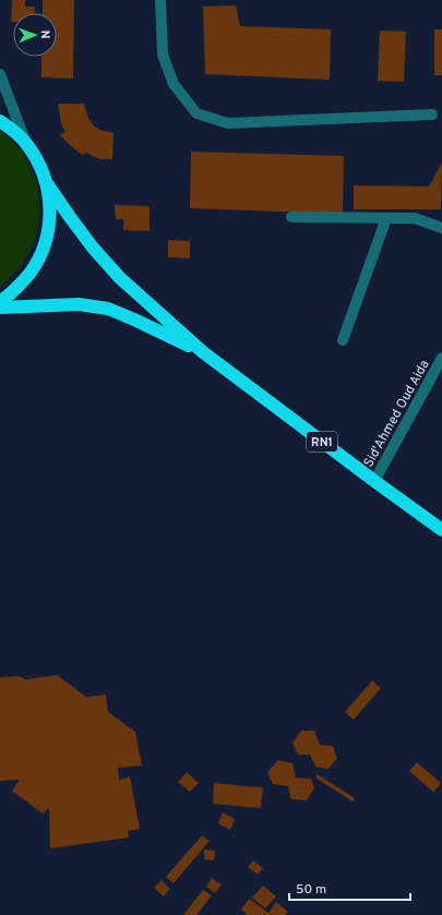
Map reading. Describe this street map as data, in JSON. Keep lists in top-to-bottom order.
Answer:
{
  "streets": {
    "highway": ["RN1"],
    "street": ["Sid'Ahmed Oud Aida"]
  },
  "crossings": [
    ["Sid'Ahmed Oud Aida", "RN1"]
  ],
  "scale_bar": "50 m",
  "north": "right"
}
